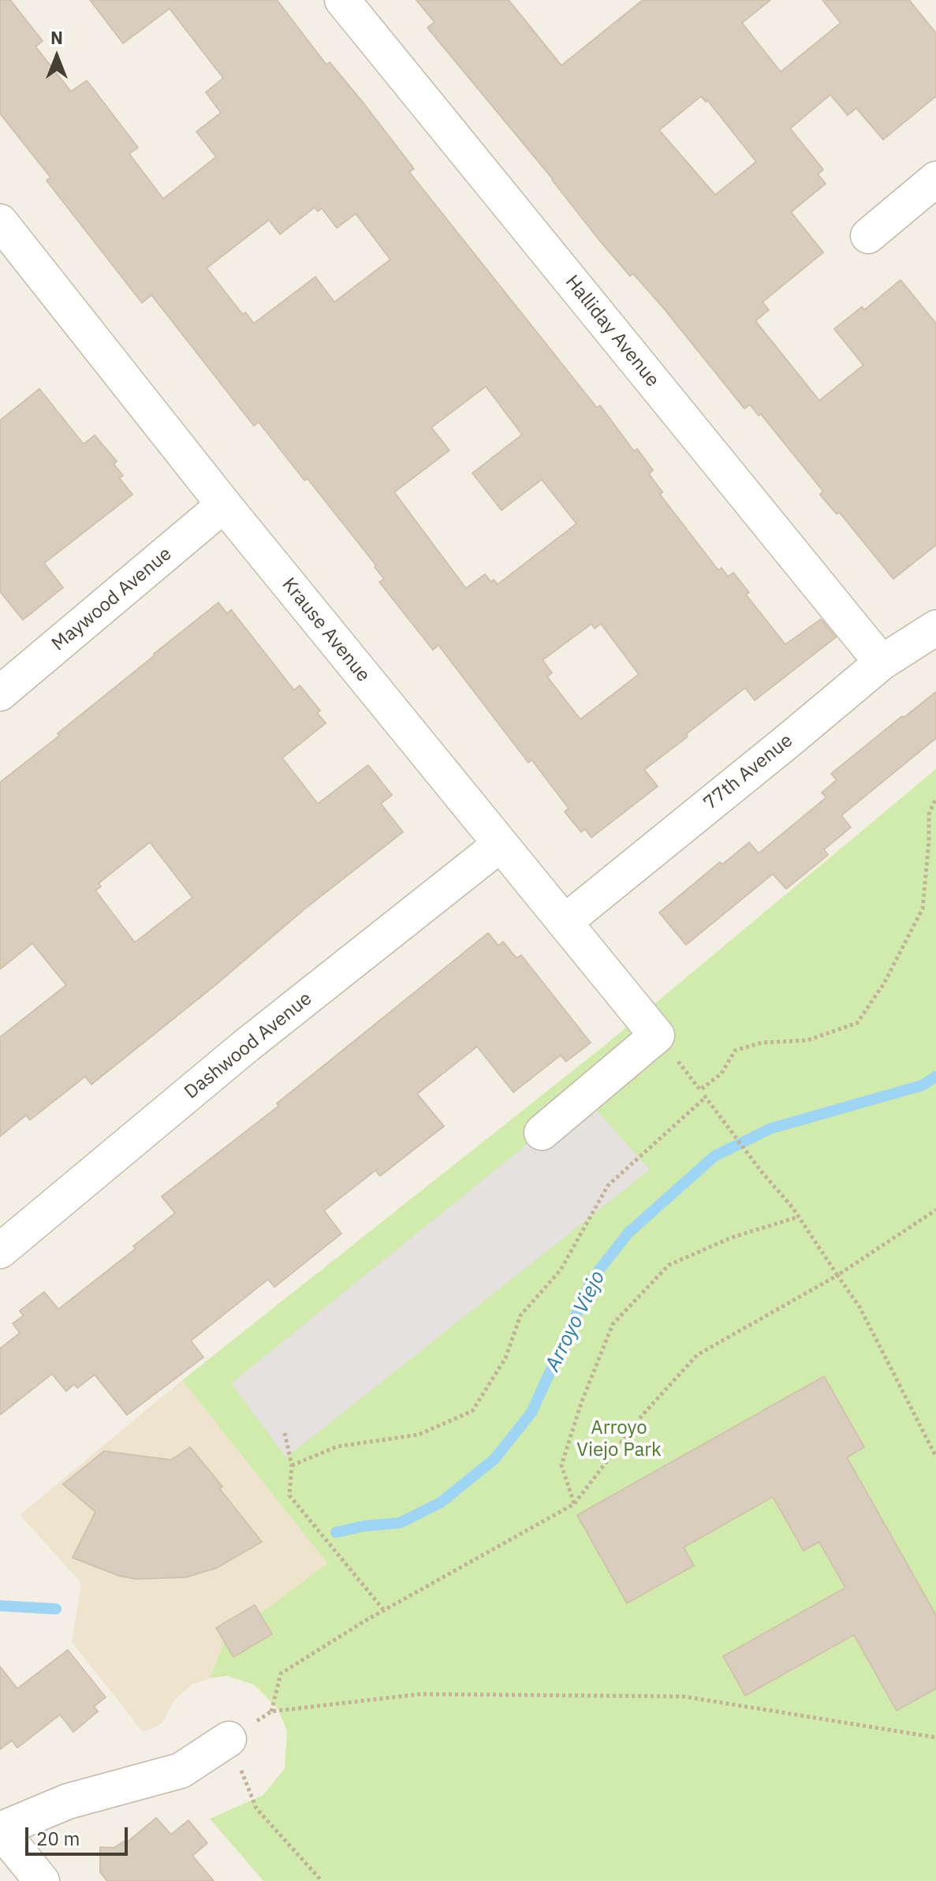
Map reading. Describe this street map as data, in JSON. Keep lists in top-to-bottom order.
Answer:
{
  "streets": {
    "street": [
      "Halliday Avenue",
      "Maywood Avenue",
      "Krause Avenue",
      "77th Avenue",
      "Dashwood Avenue"
    ]
  },
  "crossings": [
    ["Halliday Avenue", "77th Avenue"],
    ["Maywood Avenue", "Krause Avenue"],
    ["Krause Avenue", "77th Avenue"],
    ["Krause Avenue", "Dashwood Avenue"]
  ],
  "water": ["Arroyo Viejo"],
  "parks": ["Arroyo Viejo Park"],
  "scale_bar": "20 m",
  "north": "top"
}
